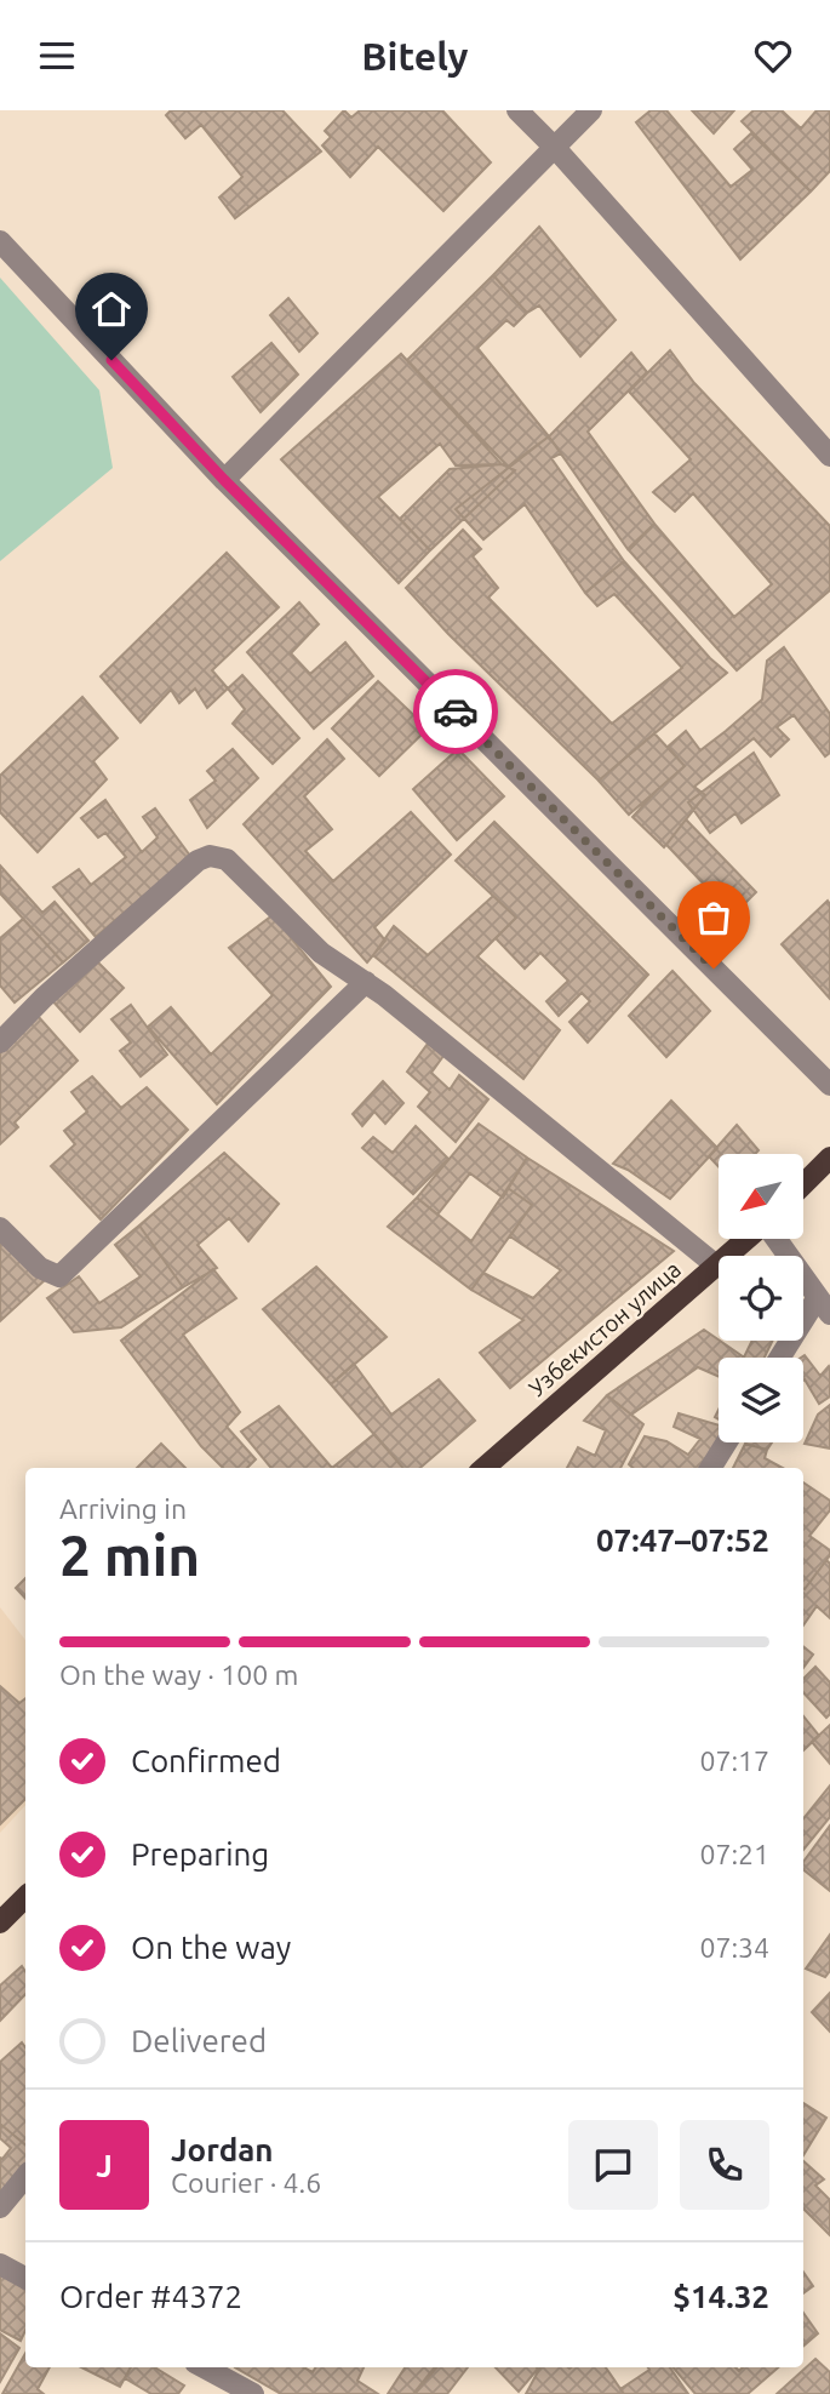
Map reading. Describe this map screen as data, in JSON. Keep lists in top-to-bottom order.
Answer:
{
  "streets": {
    "main road": ["Узбекистон улица"]
  },
  "north": "bottom left",
  "page": {
    "header": "Bitely",
    "heading": ["2 min", "Arriving in", "07:47–07:52"],
    "panel": [
      "Jordan",
      "Courier · 4.6",
      "Order #4372",
      "$14.32"
    ],
    "bar": "On the way · 100 m",
    "list": [
      ["Confirmed", "07:17"],
      ["Preparing", "07:21"],
      ["On the way", "07:34"],
      "Delivered"
    ],
    "round": "J"
  }
}
